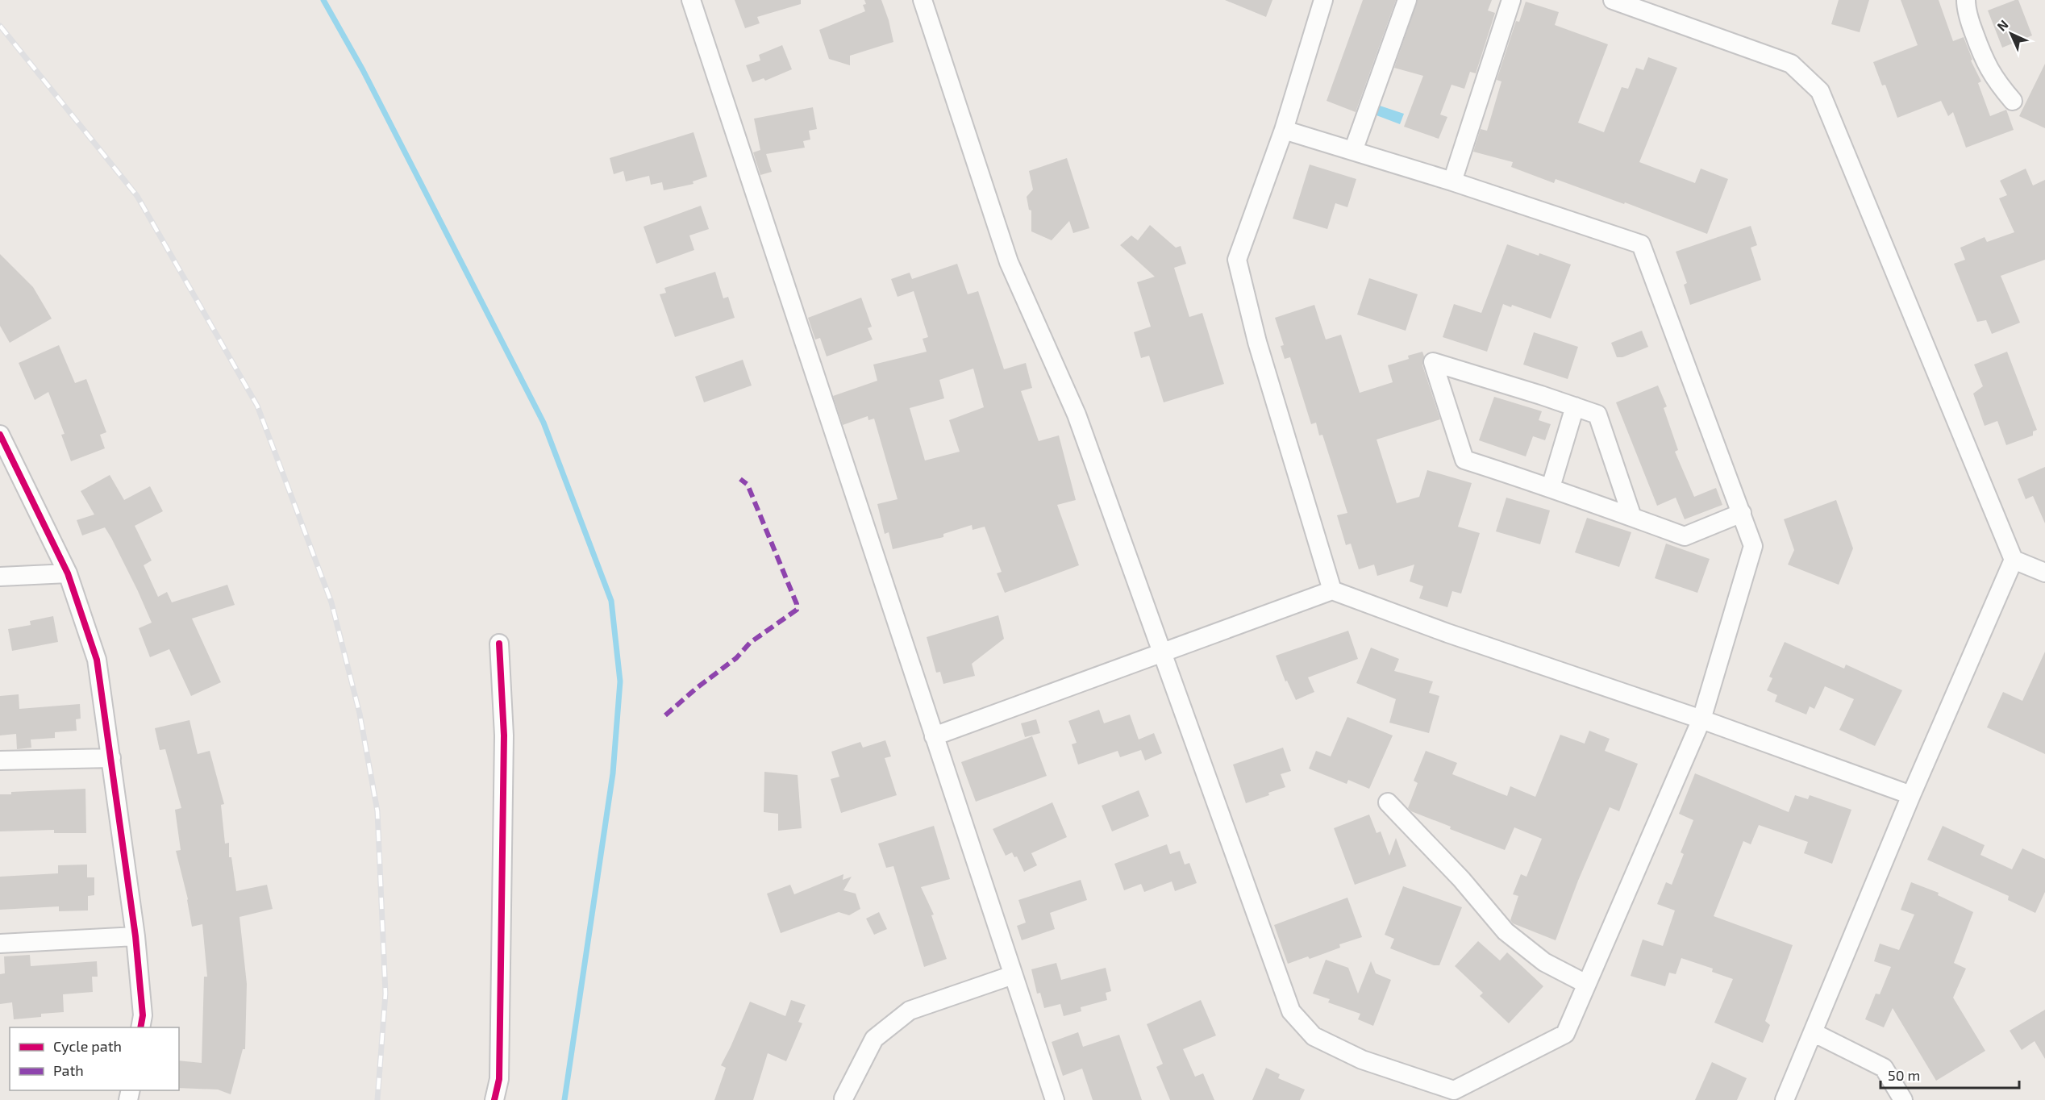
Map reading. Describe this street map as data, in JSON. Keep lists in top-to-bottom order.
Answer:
{
  "legend": ["Cycle path", "Path"],
  "scale_bar": "50 m",
  "north": "top left"
}
